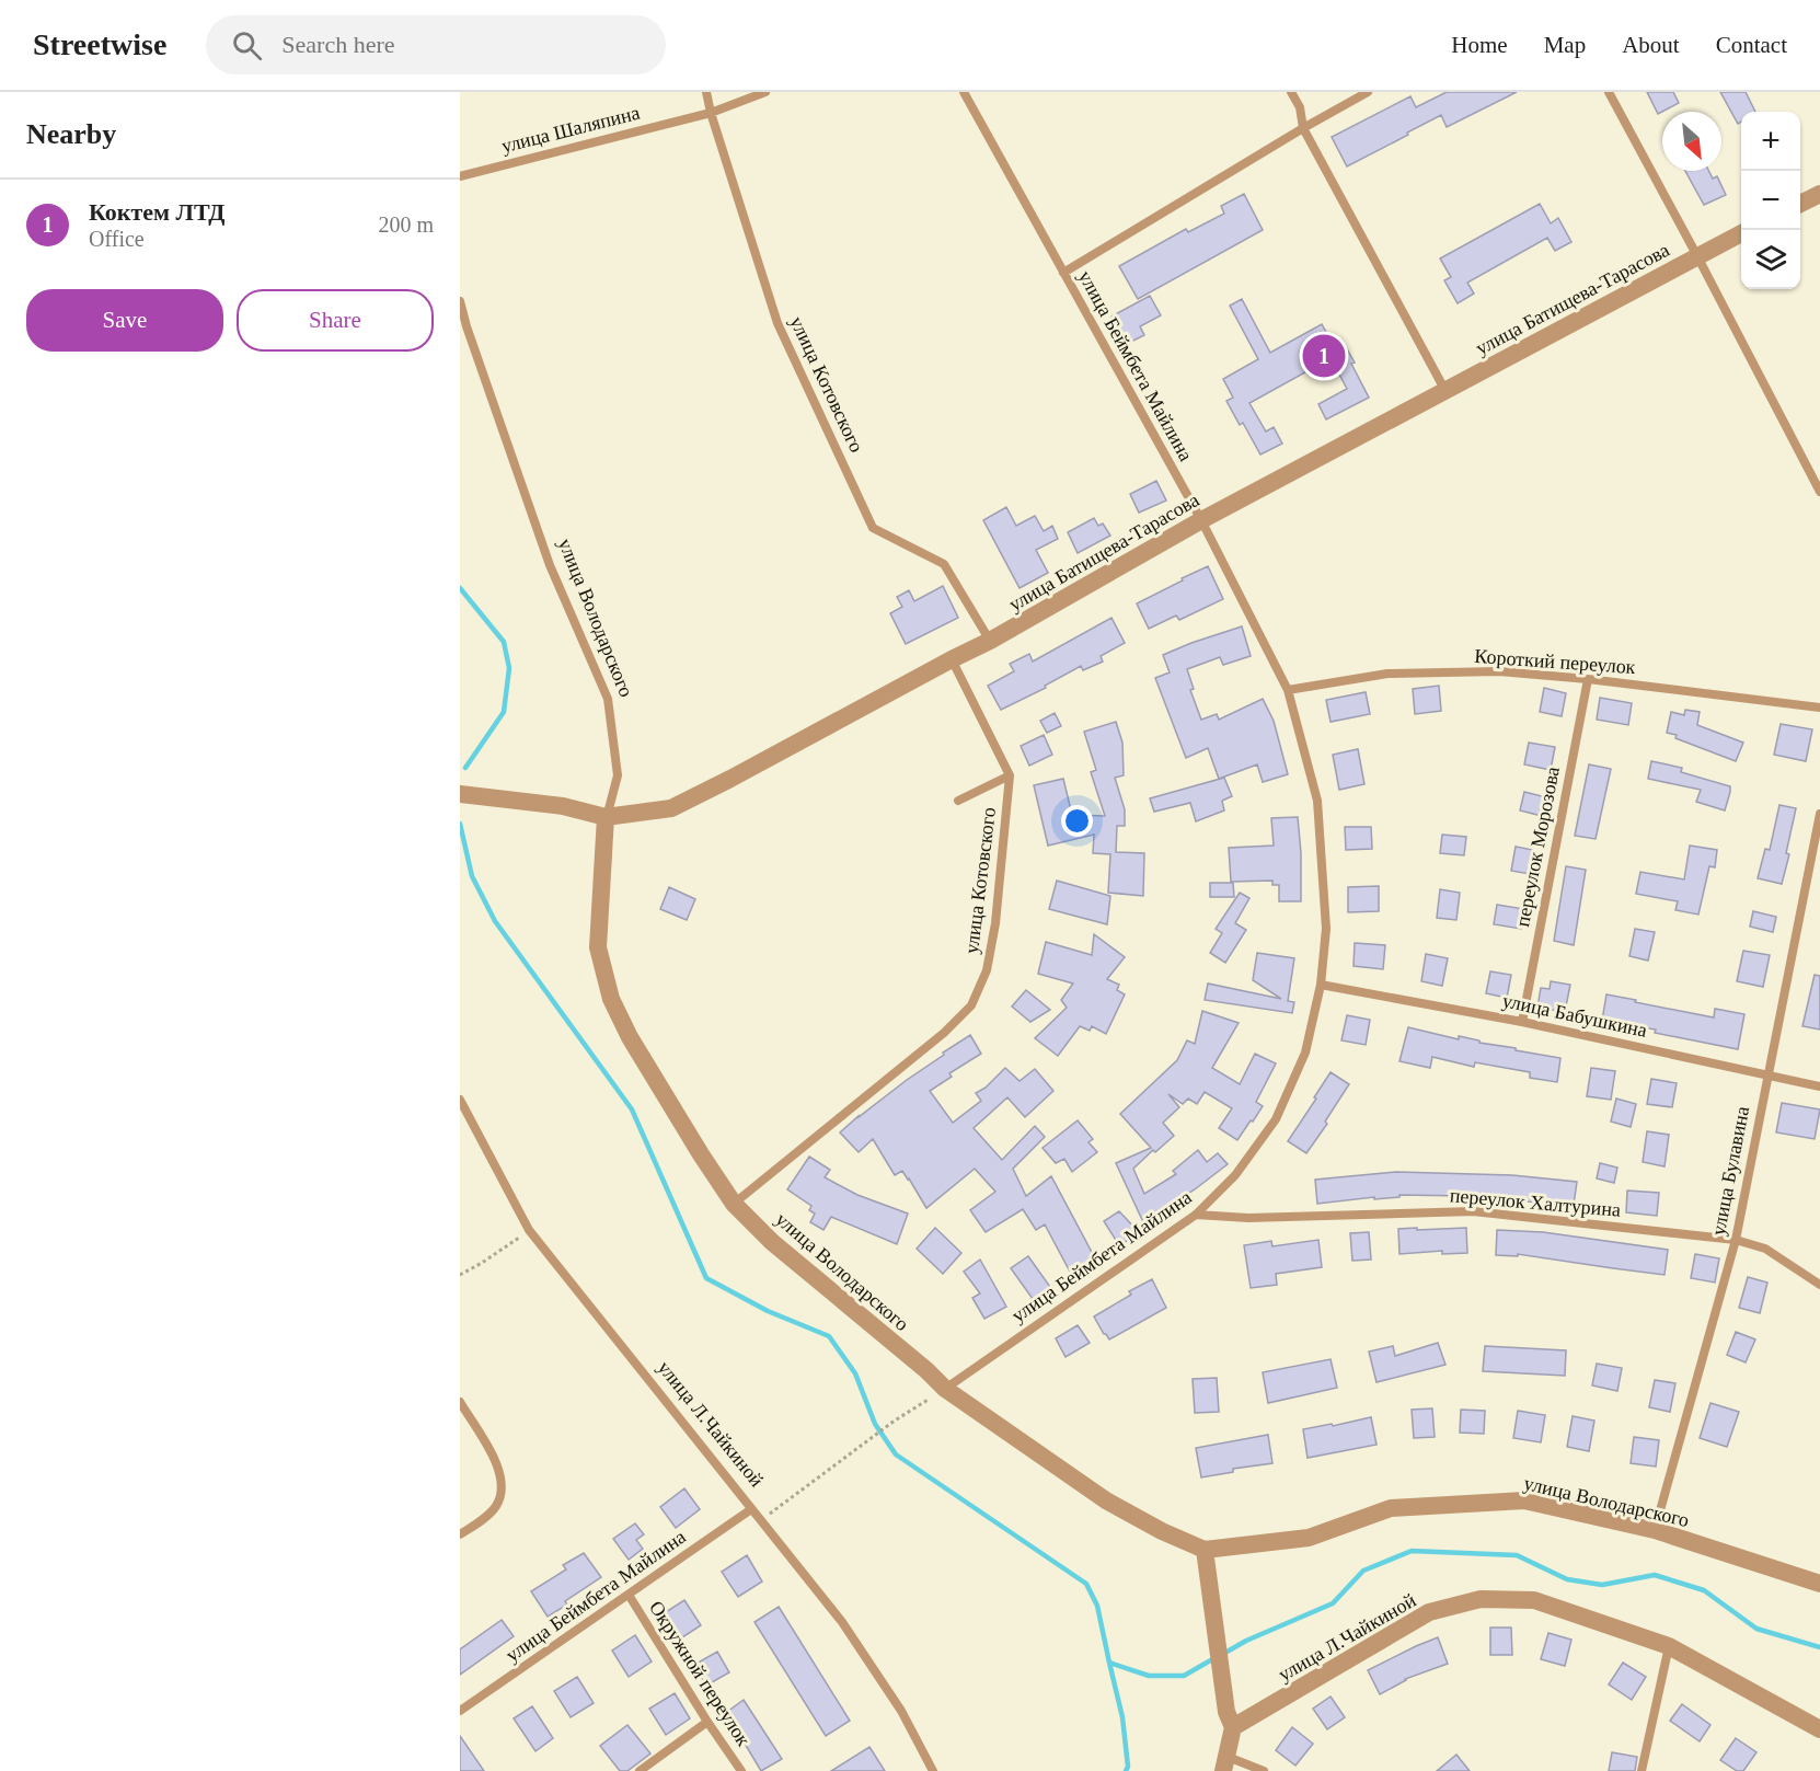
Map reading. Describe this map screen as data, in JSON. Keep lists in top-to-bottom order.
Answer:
{
  "streets": {
    "street": ["улица Батищева-Тарасова", "улица Володарского", "улица Л.Чайкиной"],
    "lane": [
      "улица Шаляпина",
      "улица Беймбета Майлина",
      "улица Котовского",
      "Короткий переулок",
      "переулок Морозова",
      "улица Бабушкина",
      "улица Булавина",
      "переулок Халтурина",
      "Окружной переулок"
    ]
  },
  "crossings": [
    ["улица Шаляпина", "улица Котовского"],
    ["улица Батищева-Тарасова", "улица Беймбета Майлина"],
    ["улица Батищева-Тарасова", "улица Котовского"],
    ["улица Батищева-Тарасова", "улица Володарского"],
    ["улица Беймбета Майлина", "улица Володарского"],
    ["улица Беймбета Майлина", "Короткий переулок"],
    ["улица Беймбета Майлина", "улица Бабушкина"],
    ["улица Беймбета Майлина", "переулок Халтурина"],
    ["улица Беймбета Майлина", "улица Л.Чайкиной"],
    ["улица Беймбета Майлина", "Окружной переулок"],
    ["улица Котовского", "улица Володарского"],
    ["улица Володарского", "улица Булавина"],
    ["Короткий переулок", "переулок Морозова"],
    ["переулок Морозова", "улица Бабушкина"],
    ["улица Бабушкина", "улица Булавина"],
    ["улица Булавина", "переулок Халтурина"]
  ],
  "north": "bottom right",
  "page": {
    "header": "Streetwise",
    "search": "Search here",
    "nav": [
      "Home",
      "Map",
      "About",
      "Contact"
    ],
    "heading": "Nearby",
    "map_buttons": ["+", "−"],
    "list": [
      {
        "mark": "1",
        "name": "Коктем ЛТД",
        "note": "Office",
        "value": "200 m"
      }
    ],
    "buttons": ["Save", "Share"],
    "pins": "1"
  }
}
